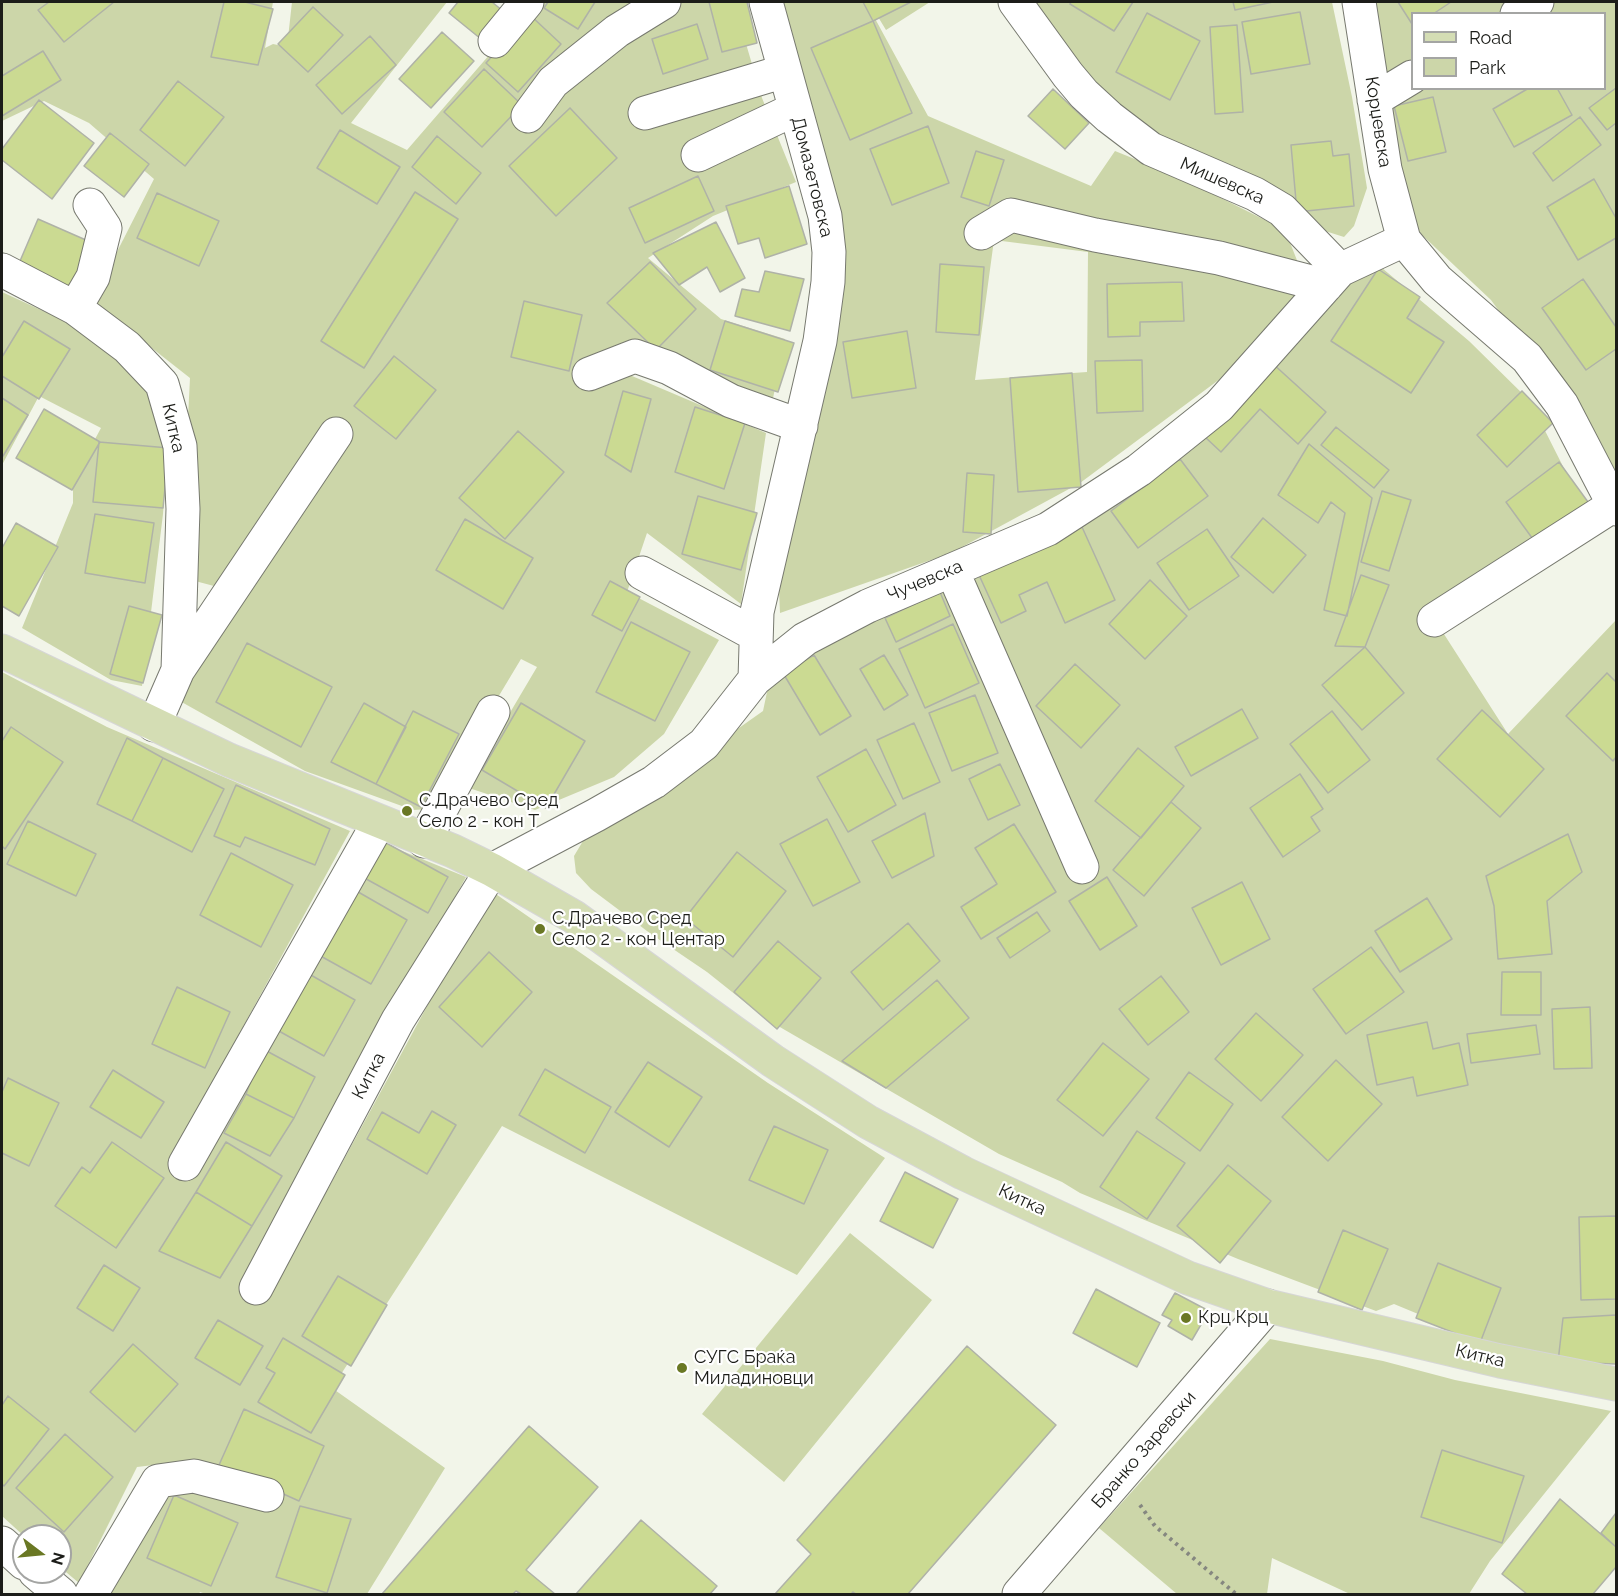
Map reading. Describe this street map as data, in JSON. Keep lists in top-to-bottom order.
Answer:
{
  "streets": {
    "main road": ["Китка"],
    "street": [
      "Корџевска",
      "Домазетовска",
      "Мишевска",
      "Чучевска",
      "Бранко Заревски"
    ]
  },
  "crossings": [
    ["Домазетовска", "Чучевска"],
    ["Мишевска", "Чучевска"],
    ["Китка", "Чучевска"],
    ["Китка", "Бранко Заревски"]
  ],
  "places": [
    "С.Драчево Сред Село 2 - кон T",
    "С.Драчево Сред Село 2 - кон Центар",
    "Крц Крц",
    "СУГС Браќа Миладиновци"
  ],
  "legend": ["Road", "Park"],
  "north": "right"
}
